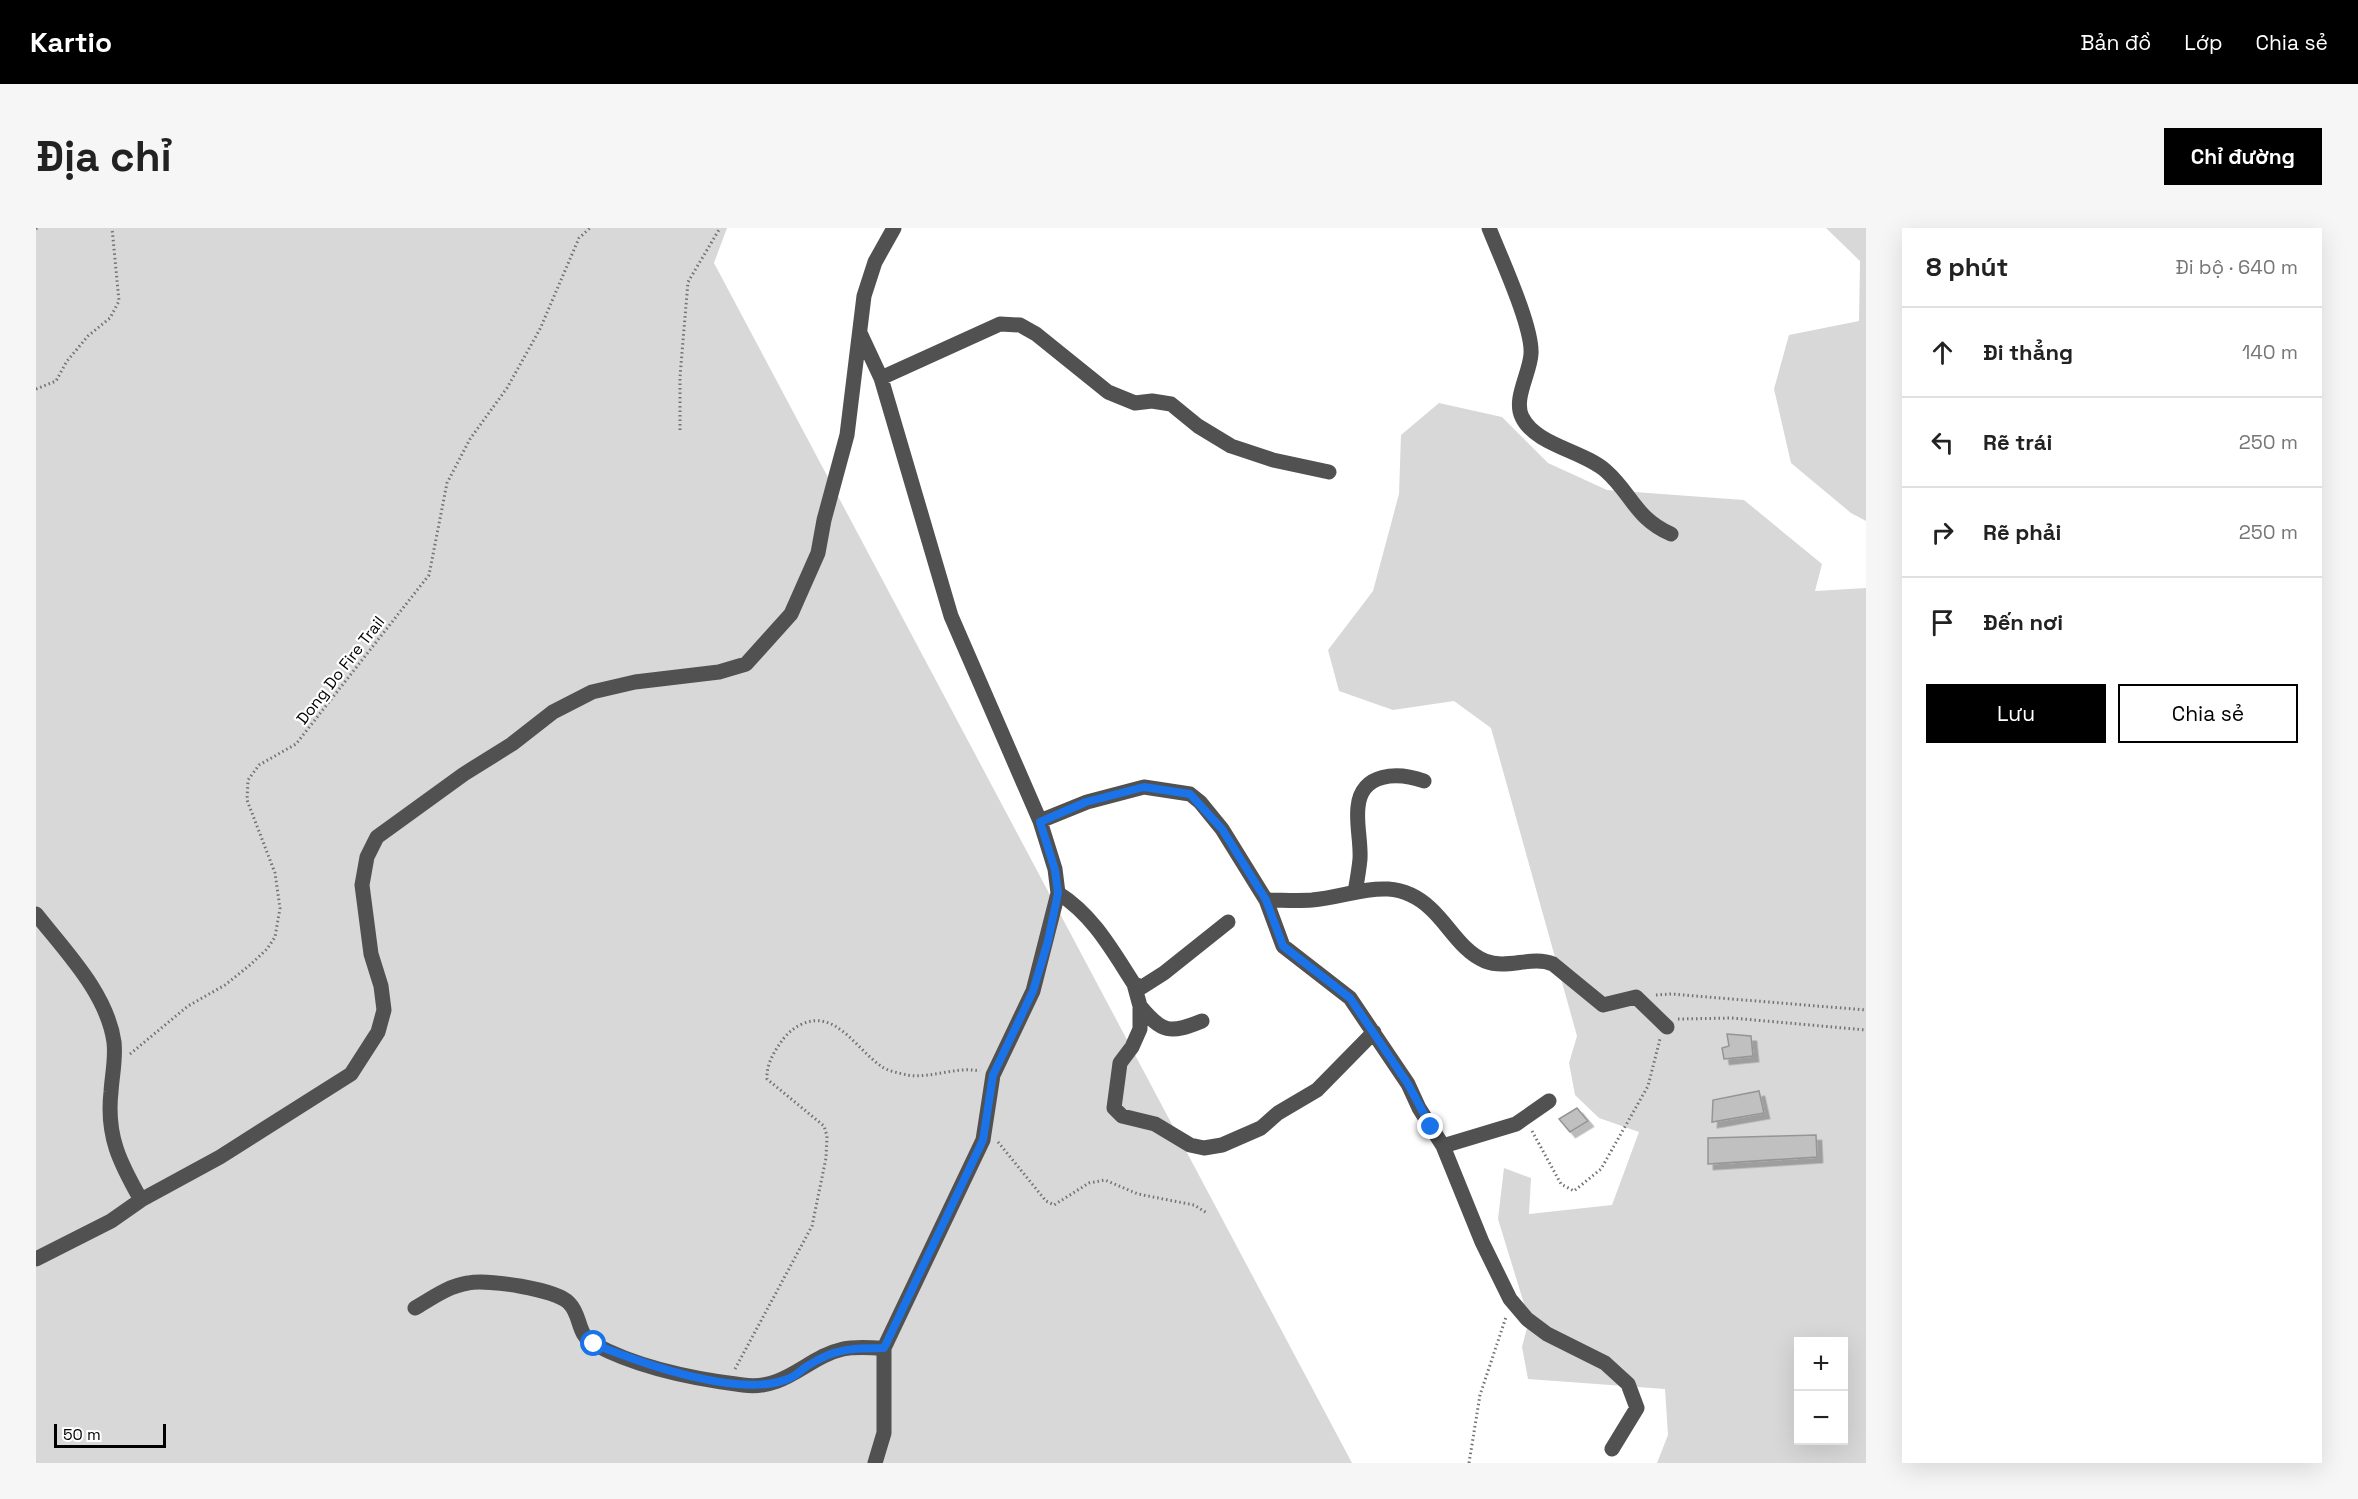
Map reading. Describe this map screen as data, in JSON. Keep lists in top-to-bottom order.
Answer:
{
  "streets": {
    "path": ["Dong Do Fire Trail"]
  },
  "scale_bar": "50 m",
  "page": {
    "header": "Kartio",
    "nav": ["Bản đồ", "Lớp", "Chia sẻ"],
    "buttons": [
      "Chỉ đường",
      ["Lưu", "Chia sẻ"]
    ],
    "title": "Địa chỉ",
    "heading": ["8 phút", "Đi bộ · 640 m"],
    "list": [
      ["Đi thẳng", "140 m"],
      ["Rẽ trái", "250 m"],
      ["Rẽ phải", "250 m"],
      "Đến nơi"
    ],
    "map_buttons": ["+", "−"],
    "scale": "50 m"
  }
}
